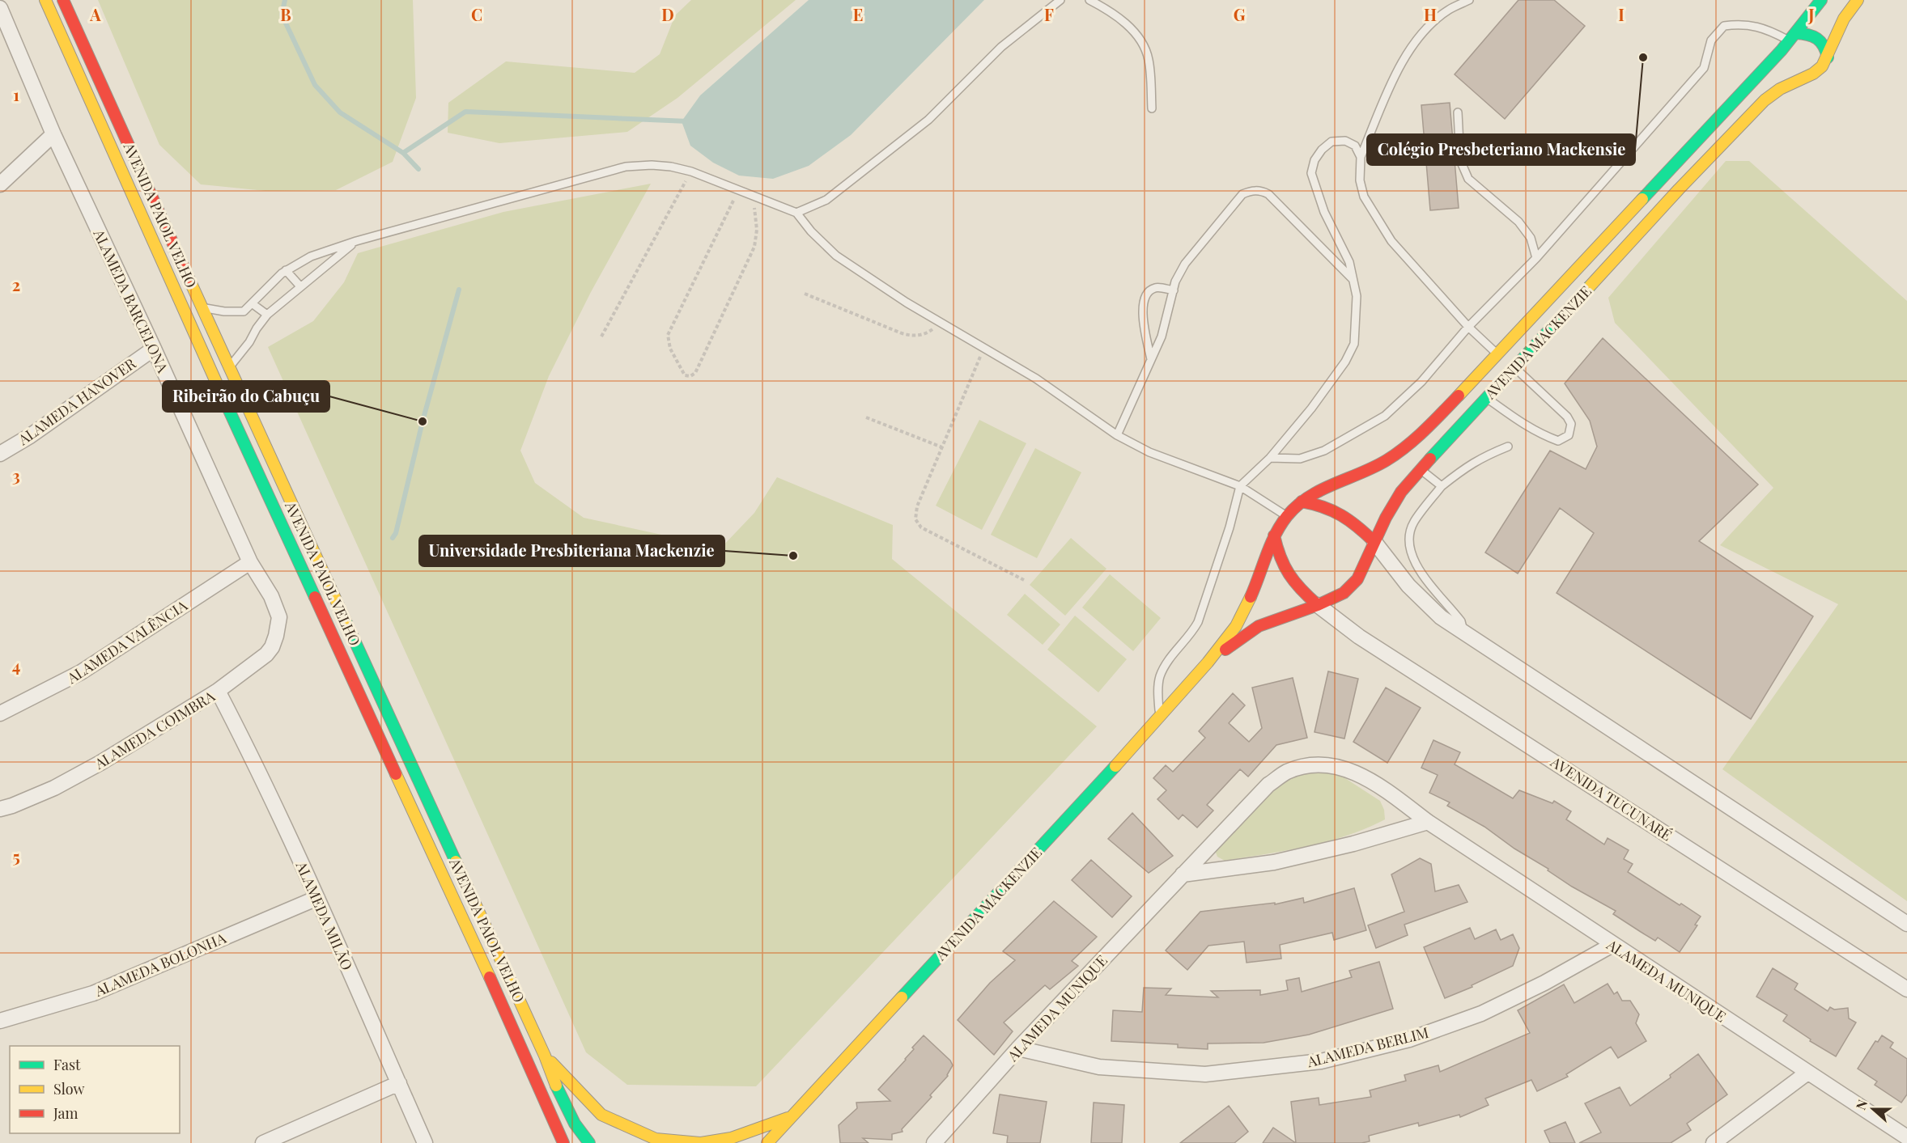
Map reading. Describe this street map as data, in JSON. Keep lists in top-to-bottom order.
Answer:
{
  "streets": {
    "main road": ["AVENIDA PAIOL VELHO", "AVENIDA MACKENZIE"],
    "street": [
      "ALAMEDA BARCELONA",
      "ALAMEDA HANOVER",
      "ALAMEDA VALÊNCIA",
      "ALAMEDA COIMBRA",
      "AVENIDA TUCUNARÉ",
      "ALAMEDA MILÃO",
      "ALAMEDA BOLONHA",
      "ALAMEDA MUNIQUE",
      "ALAMEDA BERLIM"
    ]
  },
  "crossings": [
    ["ALAMEDA BARCELONA", "ALAMEDA HANOVER"],
    ["ALAMEDA BARCELONA", "ALAMEDA VALÊNCIA"],
    ["ALAMEDA BARCELONA", "ALAMEDA COIMBRA"],
    ["AVENIDA MACKENZIE", "AVENIDA TUCUNARÉ"],
    ["ALAMEDA COIMBRA", "ALAMEDA MILÃO"],
    ["ALAMEDA MILÃO", "ALAMEDA BOLONHA"],
    ["ALAMEDA MUNIQUE", "ALAMEDA BERLIM"]
  ],
  "places": ["Colégio Presbeteriano Mackensie", "Ribeirão do Cabuçu", "Universidade Presbiteriana Mackenzie"],
  "legend": ["Fast", "Slow", "Jam"],
  "north": "left",
  "grid": {
    "columns": [
      "A",
      "B",
      "C",
      "D",
      "E",
      "F",
      "G",
      "H",
      "I",
      "J"
    ],
    "rows": [
      "1",
      "2",
      "3",
      "4",
      "5"
    ]
  }
}
